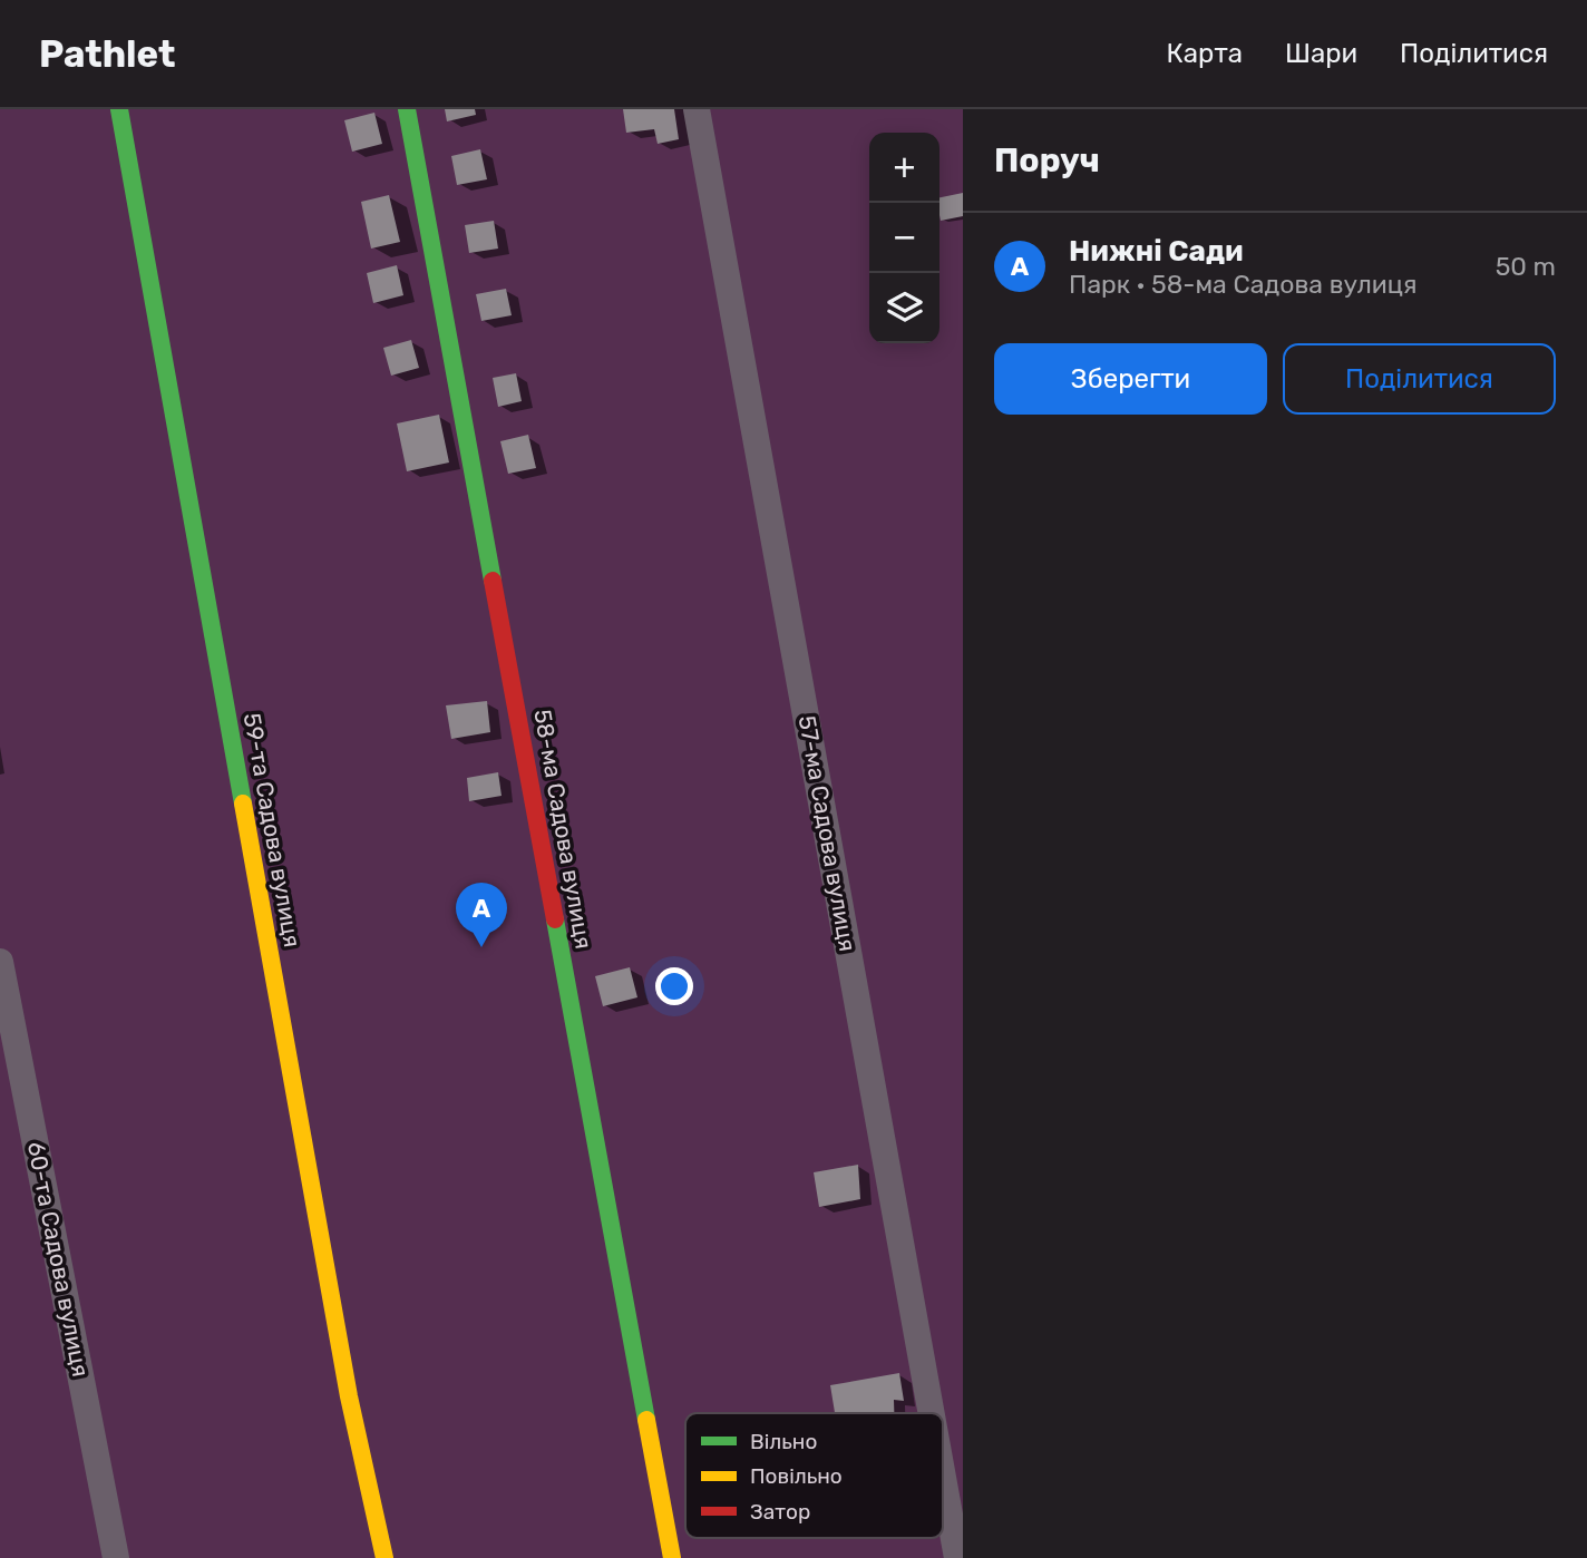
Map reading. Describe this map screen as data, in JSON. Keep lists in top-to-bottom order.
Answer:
{
  "streets": {
    "street": [
      "58-ма Садова вулиця",
      "59-та Садова вулиця",
      "57-ма Садова вулиця",
      "60-та Садова вулиця"
    ]
  },
  "legend": ["Вільно", "Повільно", "Затор"],
  "page": {
    "header": "Pathlet",
    "nav": ["Карта", "Шари", "Поділитися"],
    "heading": "Поруч",
    "map_buttons": ["+", "−"],
    "list": [
      {
        "mark": "A",
        "name": "Нижні Сади",
        "note": "Парк · 58-ма Садова вулиця",
        "value": "50 m"
      }
    ],
    "buttons": ["Зберегти", "Поділитися"],
    "pins": "A"
  }
}
